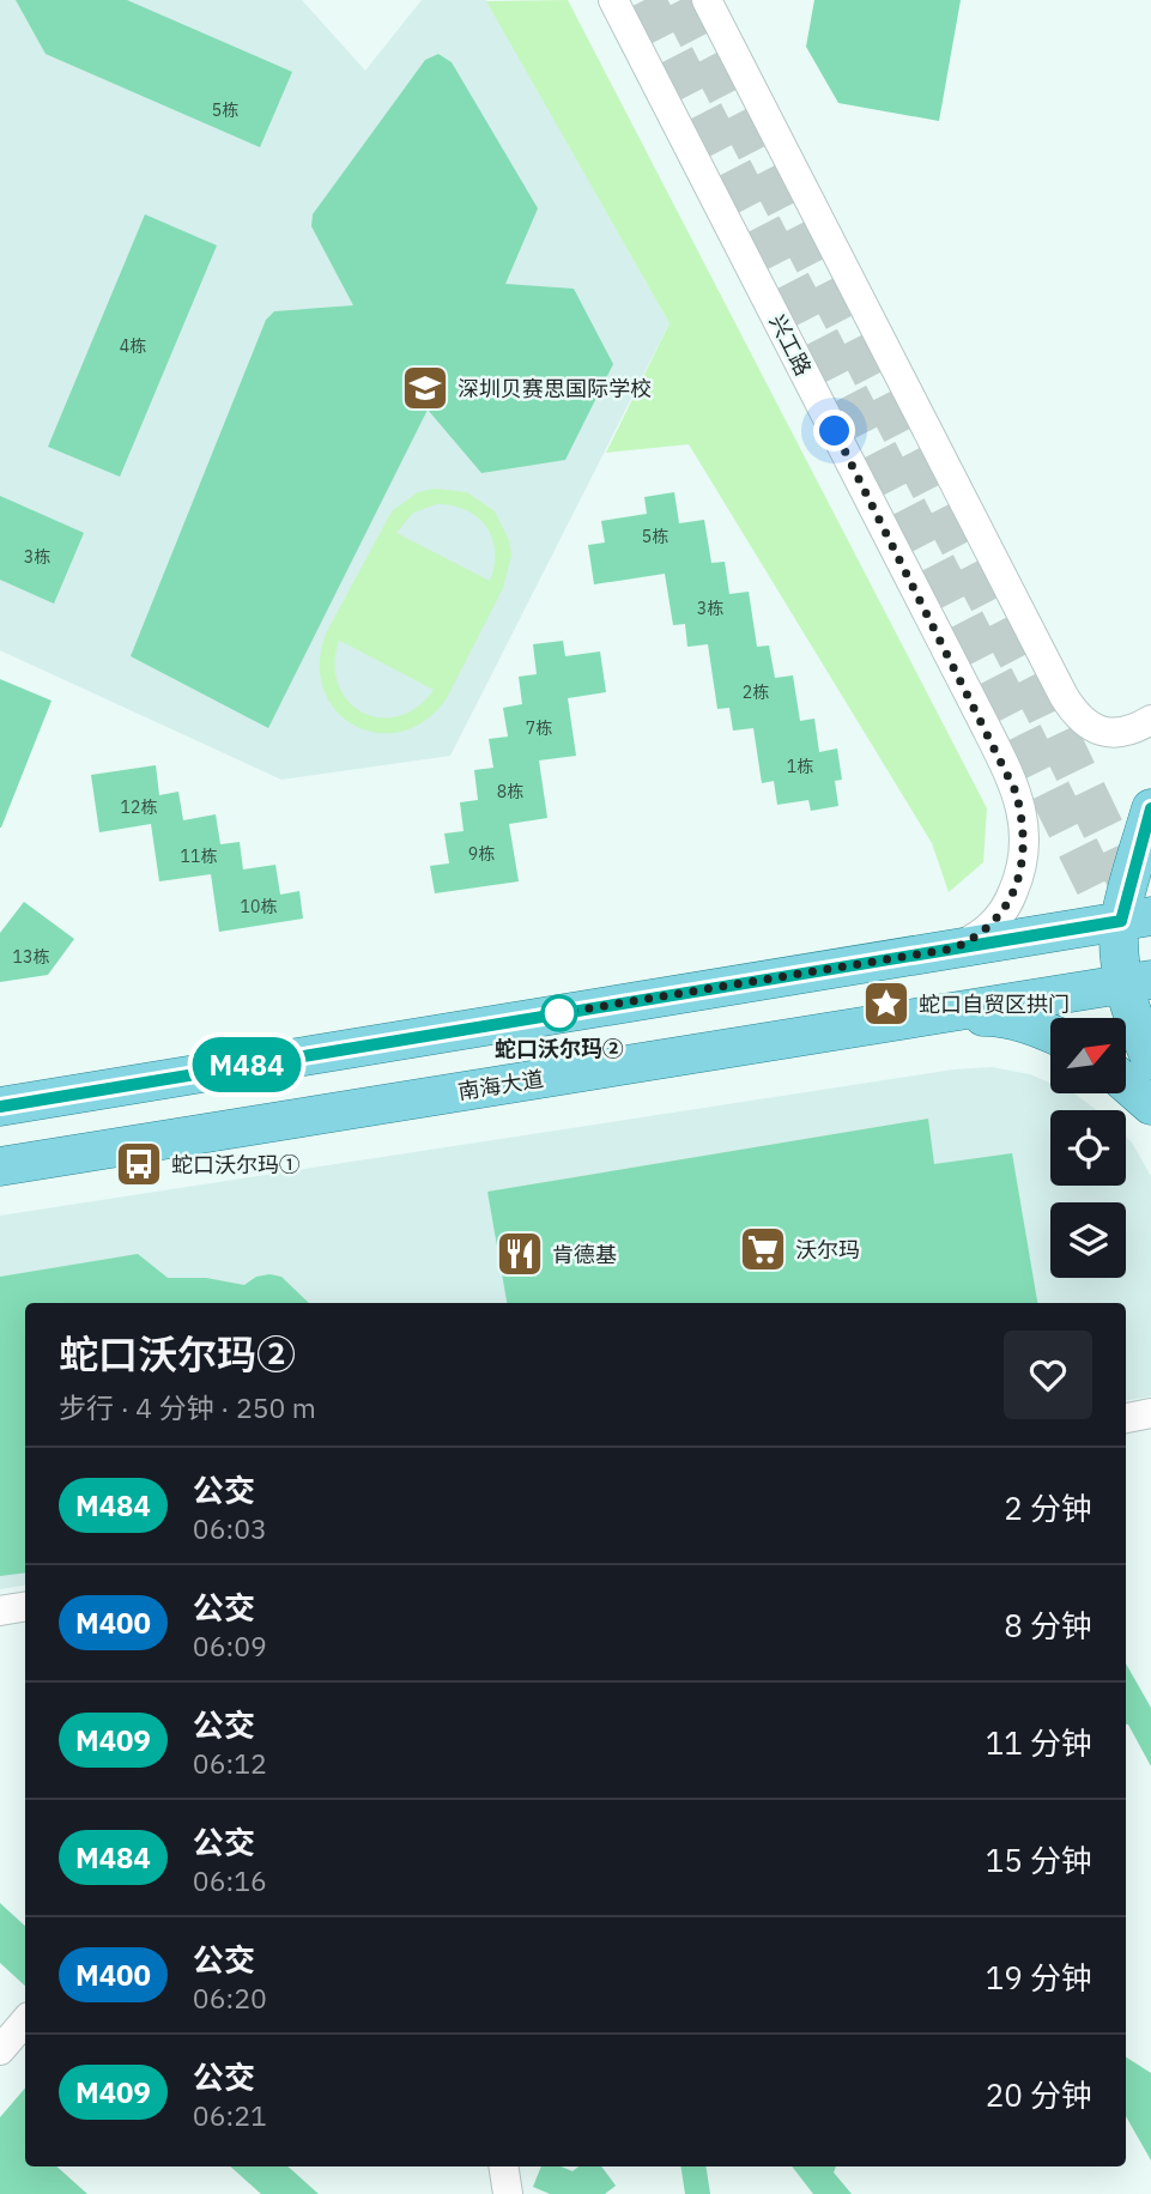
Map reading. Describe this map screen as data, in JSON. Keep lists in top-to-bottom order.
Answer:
{
  "streets": {
    "main road": ["南海大道"],
    "street": ["兴工路"]
  },
  "places": {
    "school or university": ["深圳贝赛思国际学校"],
    "place": ["蛇口自贸区拱门"],
    "other": ["蛇口沃尔玛②"],
    "bus stop": ["蛇口沃尔玛①"],
    "supermarket": ["沃尔玛"],
    "restaurant": ["肯德基"]
  },
  "lines": ["bus line M484"],
  "house_numbers": [
    "5栋",
    "4栋",
    "5栋",
    "3栋",
    "3栋",
    "2栋",
    "7栋",
    "1栋",
    "8栋",
    "12栋",
    "9栋",
    "11栋",
    "10栋",
    "13栋"
  ],
  "north": "top right",
  "page": {
    "on_map": "M484",
    "heading": ["蛇口沃尔玛②", "步行 · 4 分钟 · 250 m"],
    "list": [
      {
        "mark": "M484",
        "name": "公交",
        "note": "06:03",
        "value": "2 分钟"
      },
      {
        "mark": "M400",
        "name": "公交",
        "note": "06:09",
        "value": "8 分钟"
      },
      {
        "mark": "M409",
        "name": "公交",
        "note": "06:12",
        "value": "11 分钟"
      },
      {
        "mark": "M484",
        "name": "公交",
        "note": "06:16",
        "value": "15 分钟"
      },
      {
        "mark": "M400",
        "name": "公交",
        "note": "06:20",
        "value": "19 分钟"
      },
      {
        "mark": "M409",
        "name": "公交",
        "note": "06:21",
        "value": "20 分钟"
      }
    ]
  }
}
